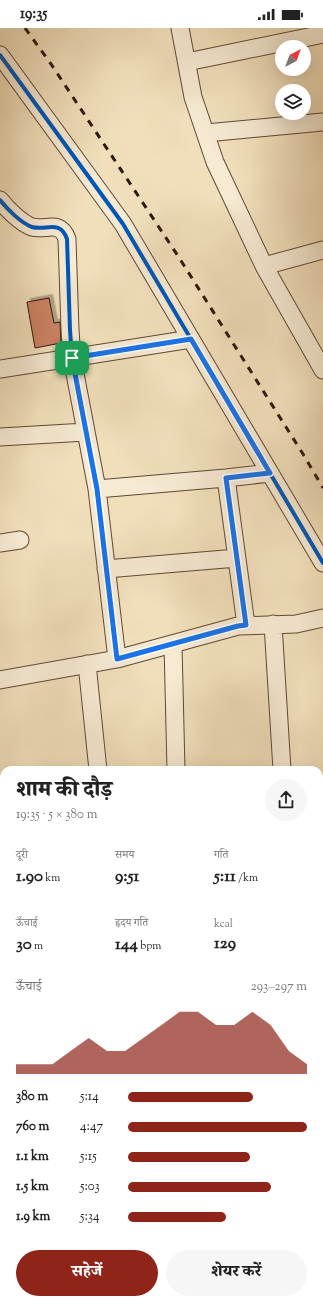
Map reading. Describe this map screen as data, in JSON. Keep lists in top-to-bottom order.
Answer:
{
  "north": "top right",
  "page": {
    "status": "19:35",
    "heading": ["शाम की दौड़", "19:35 · 5 × 380 m"],
    "stats": [
      ["दूरी", "1.90 km"],
      ["समय", "9:51"],
      ["गति", "5:11 /km"],
      ["ऊँचाई", "30 m"],
      ["हृदय गति", "144 bpm"],
      ["kcal", "129"]
    ],
    "chart": ["ऊँचाई", "293–297 m"],
    "list": [
      {
        "name": "380 m",
        "note": "5:14"
      },
      {
        "name": "760 m",
        "note": "4:47"
      },
      {
        "name": "1.1 km",
        "note": "5:15"
      },
      {
        "name": "1.5 km",
        "note": "5:03"
      },
      {
        "name": "1.9 km",
        "note": "5:34"
      }
    ],
    "buttons": ["सहेजें", "शेयर करें"]
  }
}
